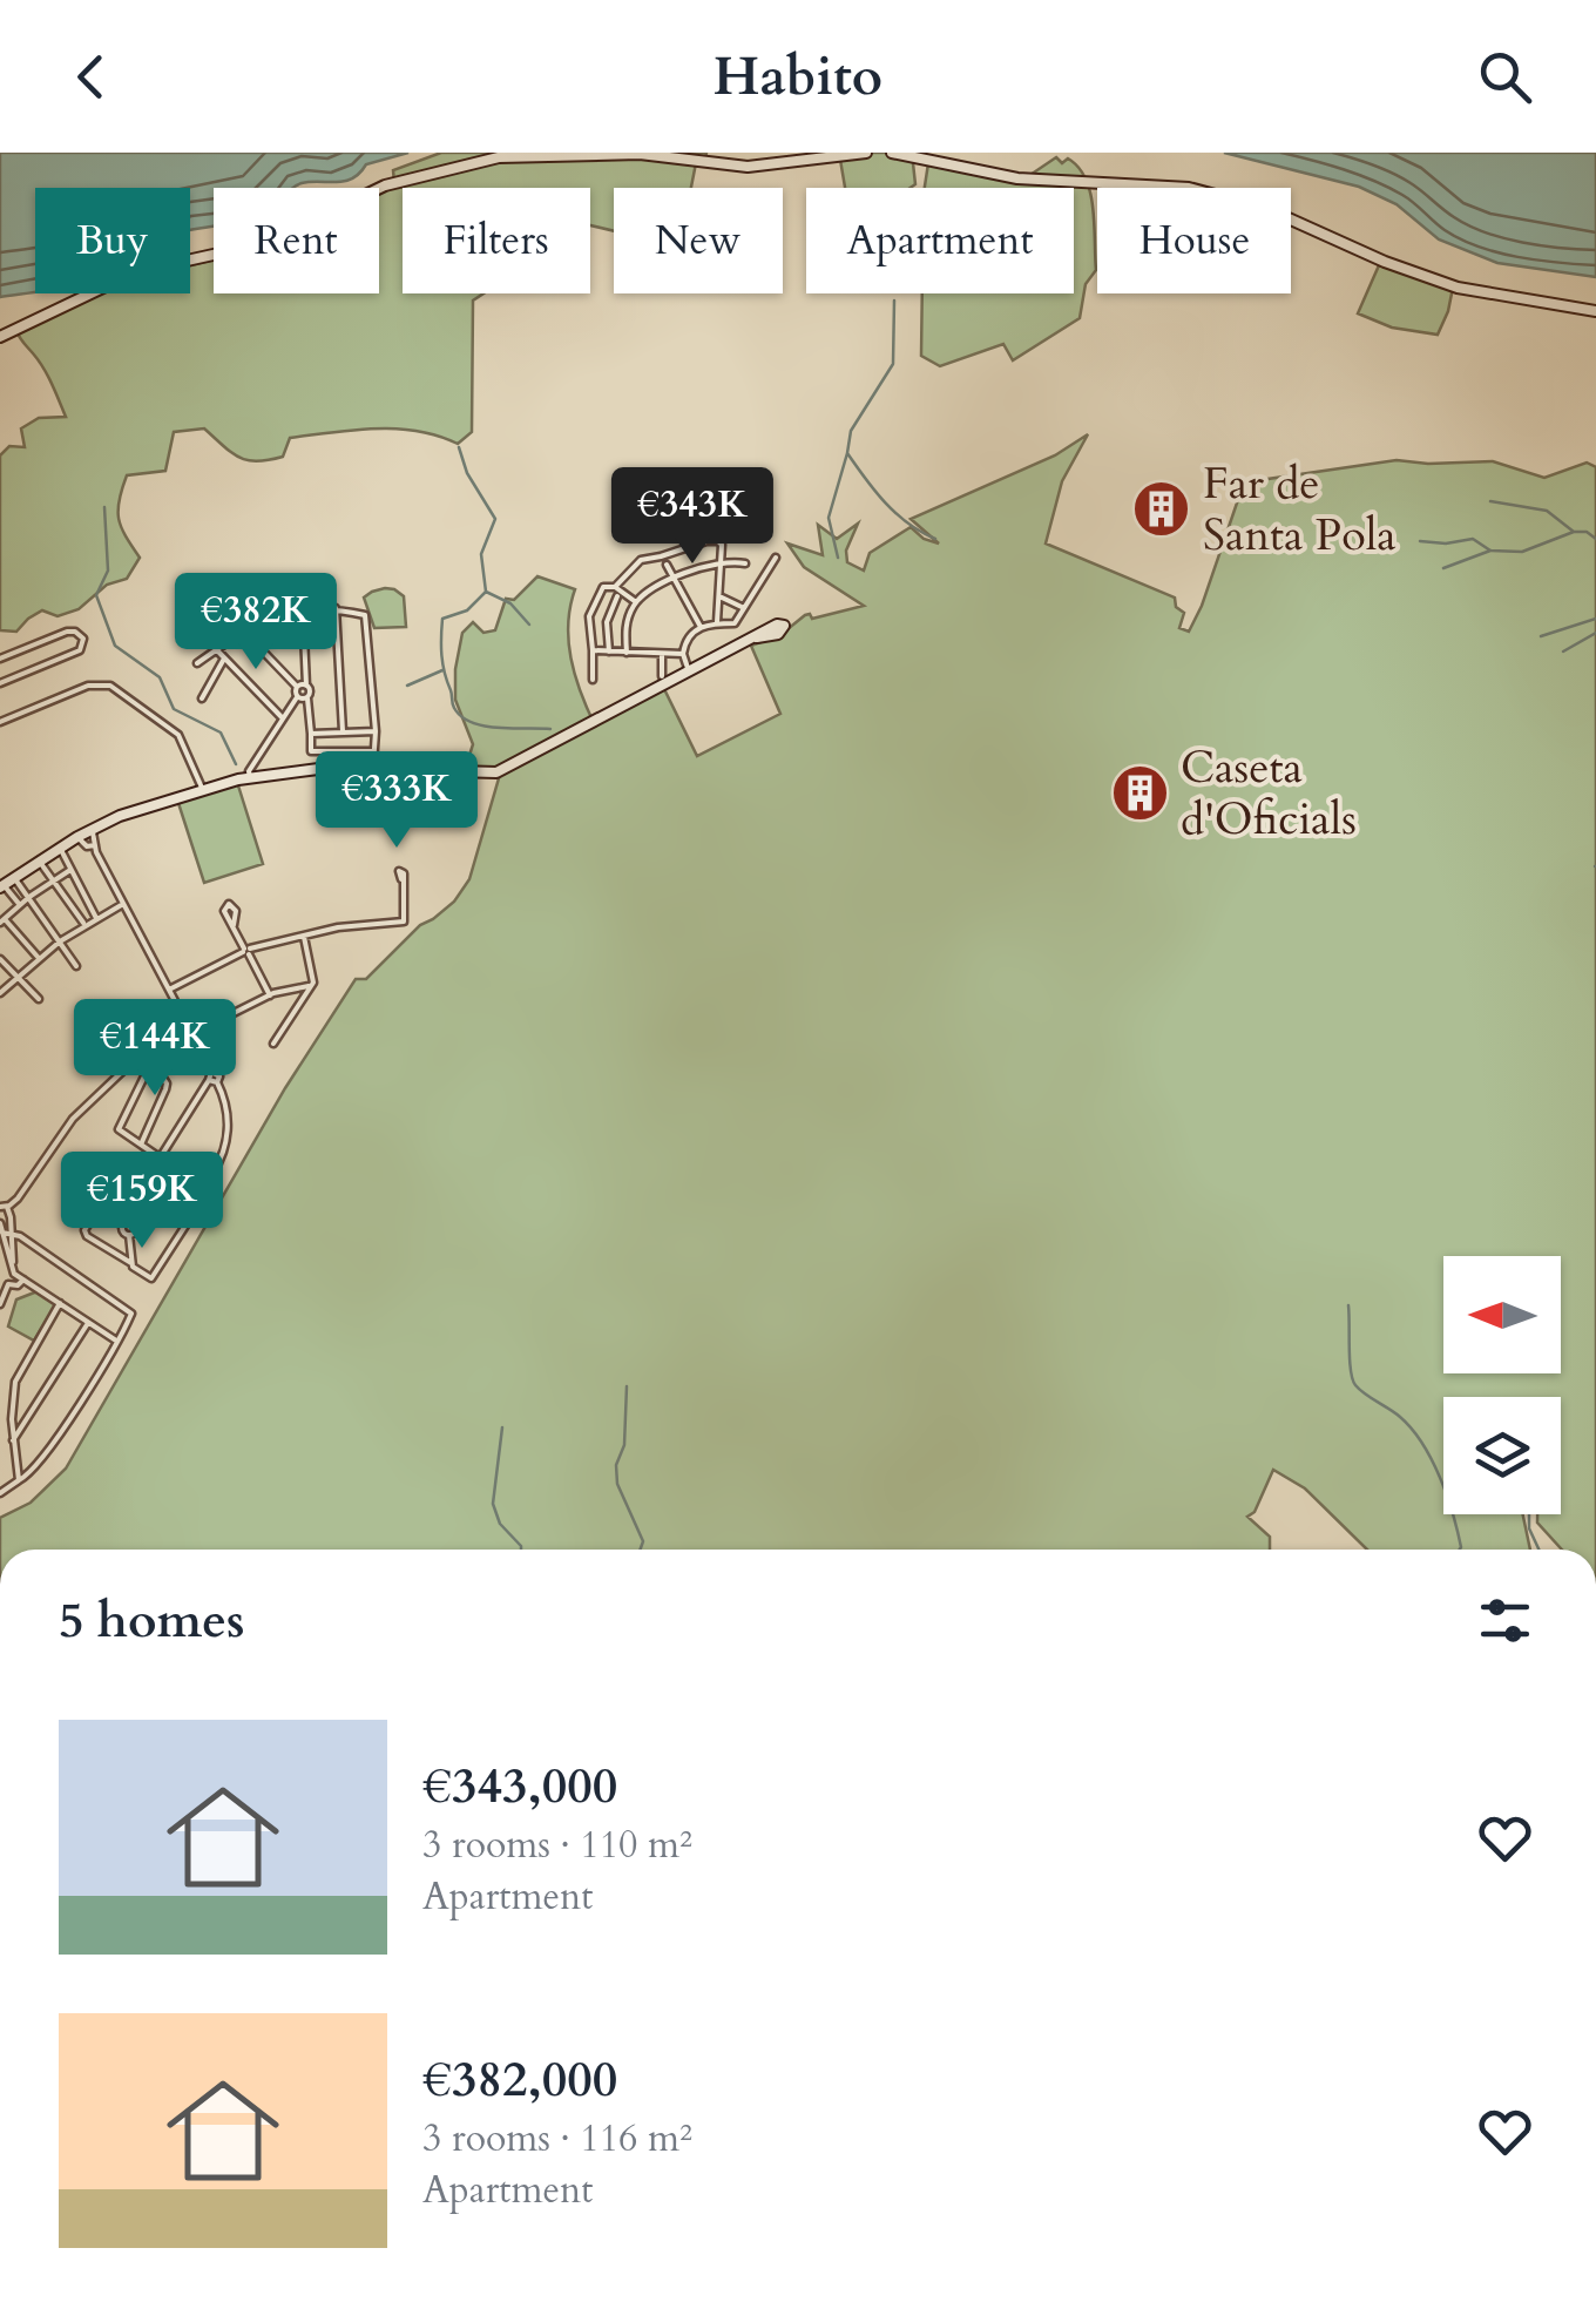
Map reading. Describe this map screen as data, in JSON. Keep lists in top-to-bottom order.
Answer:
{
  "places": {
    "building": ["Far de Santa Pola", "Caseta d'Oficials"]
  },
  "north": "left",
  "page": {
    "header": "Habito",
    "chip": [
      "Buy",
      "Rent",
      "Filters",
      "New",
      "Apartment",
      "House"
    ],
    "price": [
      "€343K",
      "€382K",
      "€333K",
      "€144K",
      "€159K"
    ],
    "heading": "5 homes",
    "list": [
      {
        "name": "€343,000",
        "note": "3 rooms · 110 m² · Apartment"
      },
      {
        "name": "€382,000",
        "note": "3 rooms · 116 m² · Apartment"
      }
    ]
  }
}
